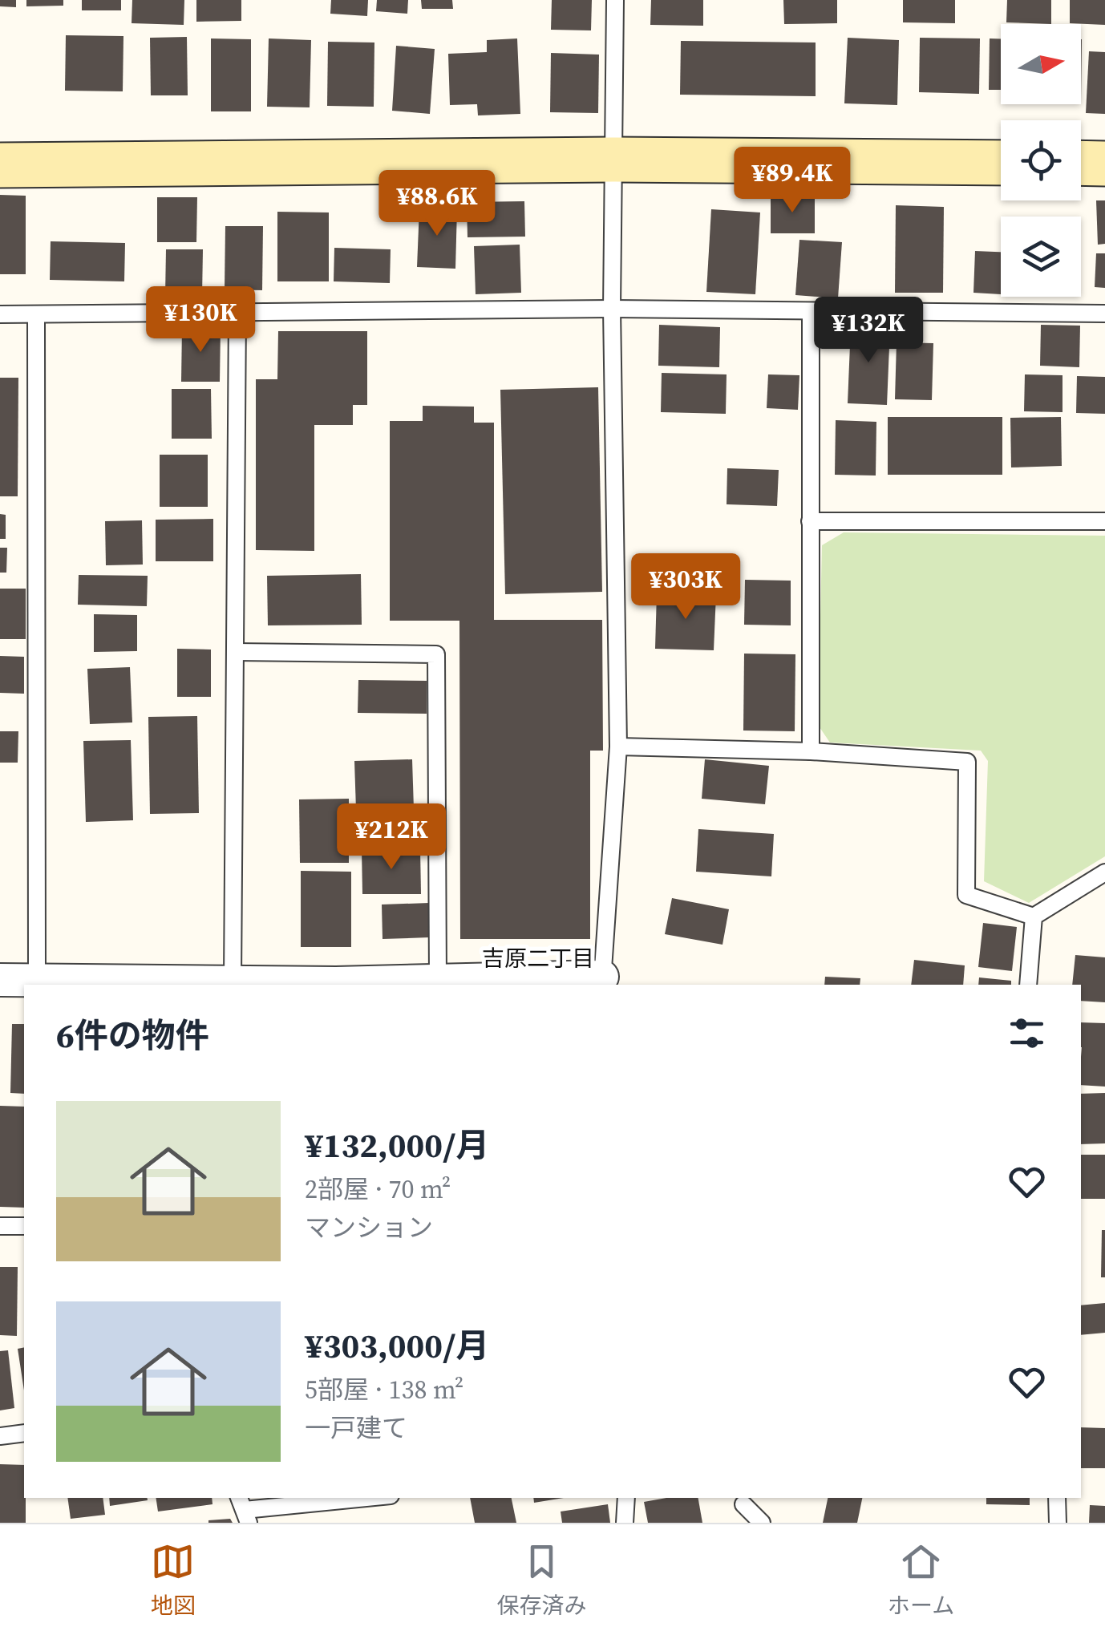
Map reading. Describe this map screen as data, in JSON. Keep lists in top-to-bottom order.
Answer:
{
  "districts": ["吉原二丁目"],
  "north": "right",
  "page": {
    "price": [
      "¥89.4K",
      "¥88.6K",
      "¥130K",
      "¥132K",
      "¥303K",
      "¥212K"
    ],
    "heading": "6件の物件",
    "list": [
      {
        "name": "¥132,000/月",
        "note": "2部屋 · 70 m² · マンション"
      },
      {
        "name": "¥303,000/月",
        "note": "5部屋 · 138 m² · 一戸建て"
      }
    ],
    "tabs": ["地図", "保存済み", "ホーム"]
  }
}
